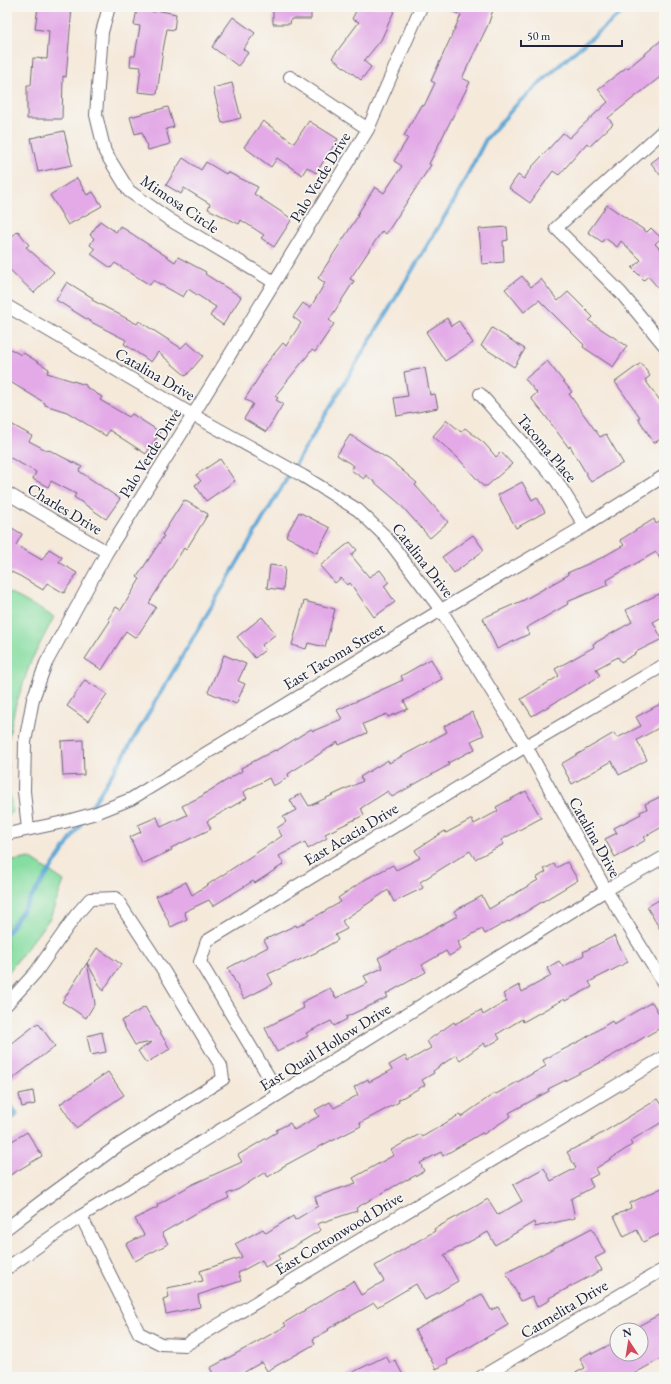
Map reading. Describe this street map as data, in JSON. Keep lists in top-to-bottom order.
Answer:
{
  "streets": {
    "street": [
      "Palo Verde Drive",
      "Mimosa Circle",
      "Catalina Drive",
      "Tacoma Place",
      "Charles Drive",
      "East Tacoma Street",
      "East Acacia Drive",
      "East Quail Hollow Drive",
      "East Cottonwood Drive",
      "Carmelita Drive"
    ]
  },
  "crossings": [
    ["Palo Verde Drive", "Mimosa Circle"],
    ["Palo Verde Drive", "Catalina Drive"],
    ["Palo Verde Drive", "Charles Drive"],
    ["Palo Verde Drive", "East Tacoma Street"],
    ["Catalina Drive", "East Tacoma Street"],
    ["Catalina Drive", "East Acacia Drive"],
    ["Catalina Drive", "East Quail Hollow Drive"],
    ["Tacoma Place", "East Tacoma Street"],
    ["East Acacia Drive", "East Quail Hollow Drive"],
    ["East Quail Hollow Drive", "East Cottonwood Drive"]
  ],
  "scale_bar": "50 m",
  "north": "top"
}
